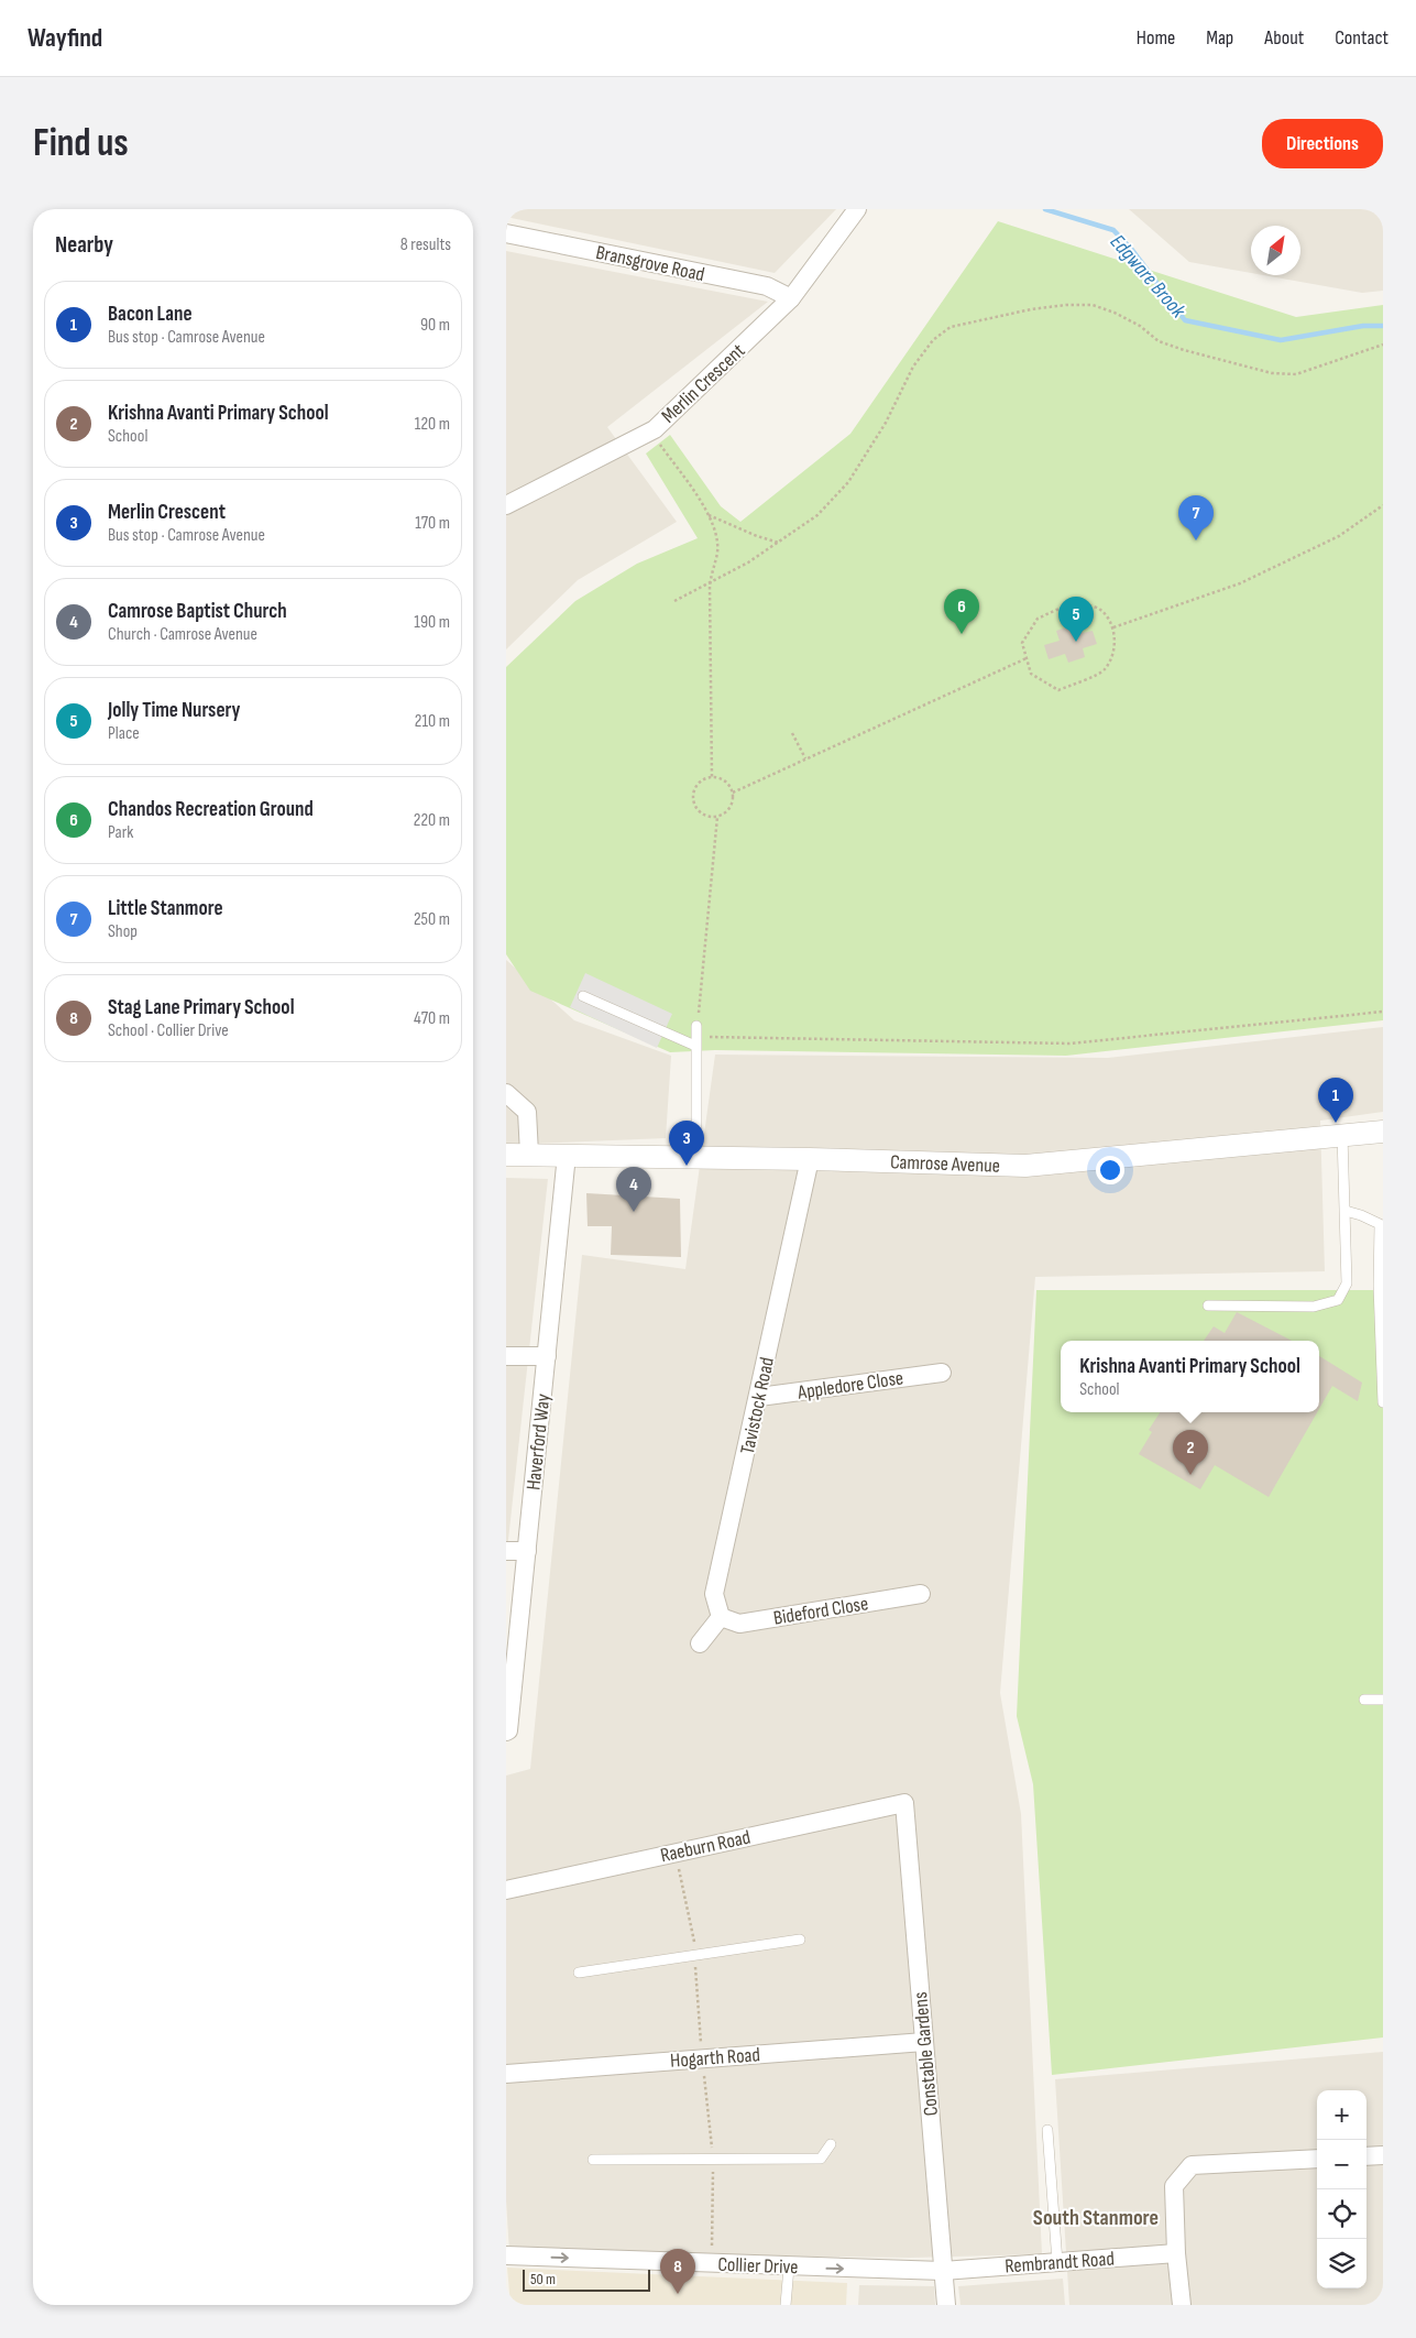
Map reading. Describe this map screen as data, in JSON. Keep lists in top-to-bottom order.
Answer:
{
  "streets": {
    "street": [
      "Bransgrove Road",
      "Merlin Crescent",
      "Camrose Avenue",
      "Appledore Close",
      "Tavistock Road",
      "Haverford Way",
      "Bideford Close",
      "Raeburn Road",
      "Constable Gardens",
      "Hogarth Road",
      "Rembrandt Road",
      "Collier Drive"
    ]
  },
  "crossings": [
    ["Bransgrove Road", "Merlin Crescent"],
    ["Camrose Avenue", "Tavistock Road"],
    ["Camrose Avenue", "Haverford Way"],
    ["Appledore Close", "Tavistock Road"],
    ["Tavistock Road", "Bideford Close"],
    ["Raeburn Road", "Constable Gardens"],
    ["Constable Gardens", "Hogarth Road"],
    ["Constable Gardens", "Rembrandt Road"],
    ["Constable Gardens", "Collier Drive"],
    ["Rembrandt Road", "Collier Drive"]
  ],
  "one_way": ["Collier Drive"],
  "districts": ["South Stanmore"],
  "water": ["Edgware Brook"],
  "scale_bar": "50 m",
  "north": "top right",
  "page": {
    "header": "Wayfind",
    "nav": [
      "Home",
      "Map",
      "About",
      "Contact"
    ],
    "buttons": "Directions",
    "title": "Find us",
    "heading": ["Nearby", "8 results"],
    "list": [
      {
        "mark": "1",
        "name": "Bacon Lane",
        "note": "Bus stop · Camrose Avenue",
        "value": "90 m"
      },
      {
        "mark": "2",
        "name": "Krishna Avanti Primary School",
        "note": "School",
        "value": "120 m"
      },
      {
        "mark": "3",
        "name": "Merlin Crescent",
        "note": "Bus stop · Camrose Avenue",
        "value": "170 m"
      },
      {
        "mark": "4",
        "name": "Camrose Baptist Church",
        "note": "Church · Camrose Avenue",
        "value": "190 m"
      },
      {
        "mark": "5",
        "name": "Jolly Time Nursery",
        "note": "Place",
        "value": "210 m"
      },
      {
        "mark": "6",
        "name": "Chandos Recreation Ground",
        "note": "Park",
        "value": "220 m"
      },
      {
        "mark": "7",
        "name": "Little Stanmore",
        "note": "Shop",
        "value": "250 m"
      },
      {
        "mark": "8",
        "name": "Stag Lane Primary School",
        "note": "School · Collier Drive",
        "value": "470 m"
      }
    ],
    "pins": [
      "7",
      "6",
      "5",
      "1",
      "3",
      "4",
      "2",
      "8"
    ],
    "popup": ["Krishna Avanti Primary School", "School"],
    "map_buttons": ["+", "−"],
    "scale": "50 m"
  }
}
